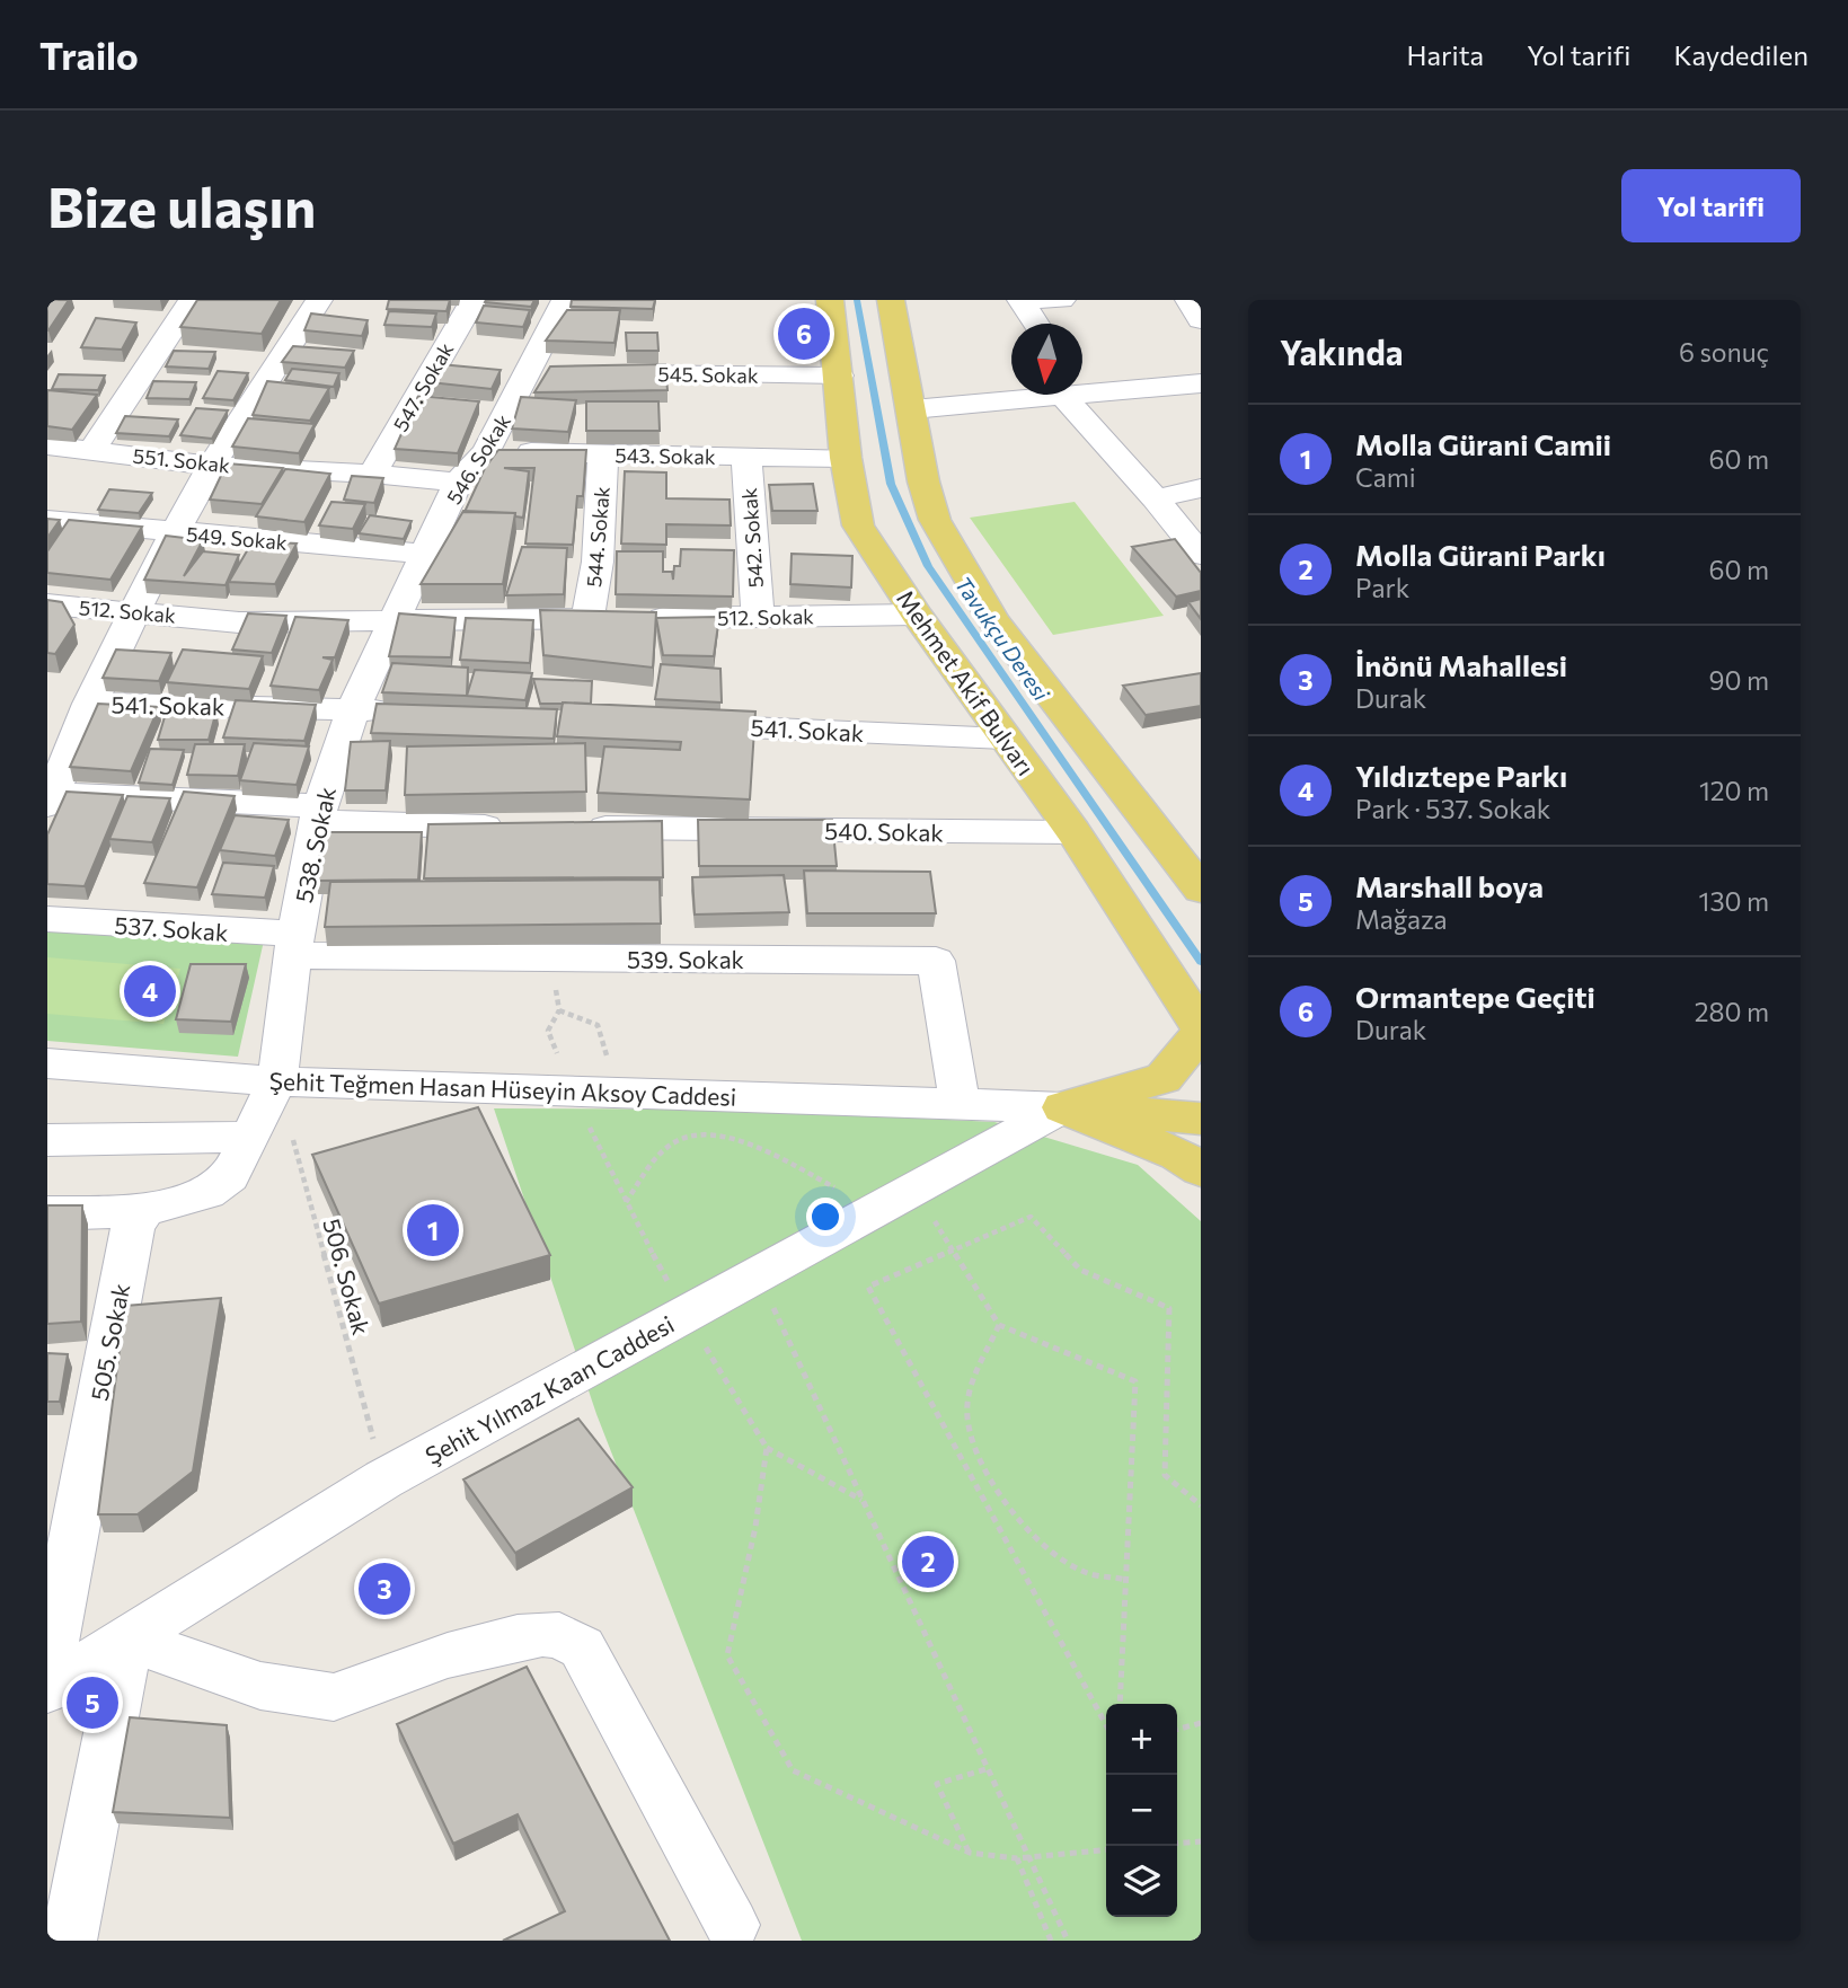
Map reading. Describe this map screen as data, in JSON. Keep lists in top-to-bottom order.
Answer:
{
  "streets": {
    "main road": ["Mehmet Akif Bulvarı"],
    "street": [
      "545. Sokak",
      "547. Sokak",
      "543. Sokak",
      "546. Sokak",
      "551. Sokak",
      "544. Sokak",
      "549. Sokak",
      "542. Sokak",
      "512. Sokak",
      "541. Sokak",
      "540. Sokak",
      "538. Sokak",
      "537. Sokak",
      "539. Sokak",
      "Şehit Teğmen Hasan Hüseyin Aksoy Caddesi",
      "505. Sokak",
      "Şehit Yılmaz Kaan Caddesi"
    ],
    "path": ["506. Sokak"]
  },
  "crossings": [
    ["545. Sokak", "546. Sokak"],
    ["545. Sokak", "Mehmet Akif Bulvarı"],
    ["547. Sokak", "551. Sokak"],
    ["543. Sokak", "546. Sokak"],
    ["543. Sokak", "544. Sokak"],
    ["543. Sokak", "542. Sokak"],
    ["543. Sokak", "Mehmet Akif Bulvarı"],
    ["546. Sokak", "551. Sokak"],
    ["546. Sokak", "549. Sokak"],
    ["546. Sokak", "512. Sokak"],
    ["546. Sokak", "538. Sokak"],
    ["544. Sokak", "512. Sokak"],
    ["542. Sokak", "512. Sokak"],
    ["512. Sokak", "Mehmet Akif Bulvarı"],
    ["512. Sokak", "538. Sokak"],
    ["Mehmet Akif Bulvarı", "541. Sokak"],
    ["Mehmet Akif Bulvarı", "540. Sokak"],
    ["541. Sokak", "538. Sokak"],
    ["538. Sokak", "537. Sokak"],
    ["538. Sokak", "539. Sokak"],
    ["538. Sokak", "Şehit Teğmen Hasan Hüseyin Aksoy Caddesi"],
    ["538. Sokak", "506. Sokak"],
    ["537. Sokak", "539. Sokak"],
    ["539. Sokak", "Şehit Teğmen Hasan Hüseyin Aksoy Caddesi"],
    ["Şehit Teğmen Hasan Hüseyin Aksoy Caddesi", "506. Sokak"],
    ["Şehit Teğmen Hasan Hüseyin Aksoy Caddesi", "Şehit Yılmaz Kaan Caddesi"],
    ["506. Sokak", "Şehit Yılmaz Kaan Caddesi"]
  ],
  "water": ["Tavukçu Deresi"],
  "north": "bottom",
  "page": {
    "header": "Trailo",
    "nav": ["Harita", "Yol tarifi", "Kaydedilen"],
    "buttons": "Yol tarifi",
    "title": "Bize ulaşın",
    "heading": ["Yakında", "6 sonuç"],
    "pins": [
      "6",
      "4",
      "1",
      "2",
      "3",
      "5"
    ],
    "list": [
      {
        "mark": "1",
        "name": "Molla Gürani Camii",
        "note": "Cami",
        "value": "60 m"
      },
      {
        "mark": "2",
        "name": "Molla Gürani Parkı",
        "note": "Park",
        "value": "60 m"
      },
      {
        "mark": "3",
        "name": "İnönü Mahallesi",
        "note": "Durak",
        "value": "90 m"
      },
      {
        "mark": "4",
        "name": "Yıldıztepe Parkı",
        "note": "Park · 537. Sokak",
        "value": "120 m"
      },
      {
        "mark": "5",
        "name": "Marshall boya",
        "note": "Mağaza",
        "value": "130 m"
      },
      {
        "mark": "6",
        "name": "Ormantepe Geçiti",
        "note": "Durak",
        "value": "280 m"
      }
    ],
    "map_buttons": ["+", "−"]
  }
}
